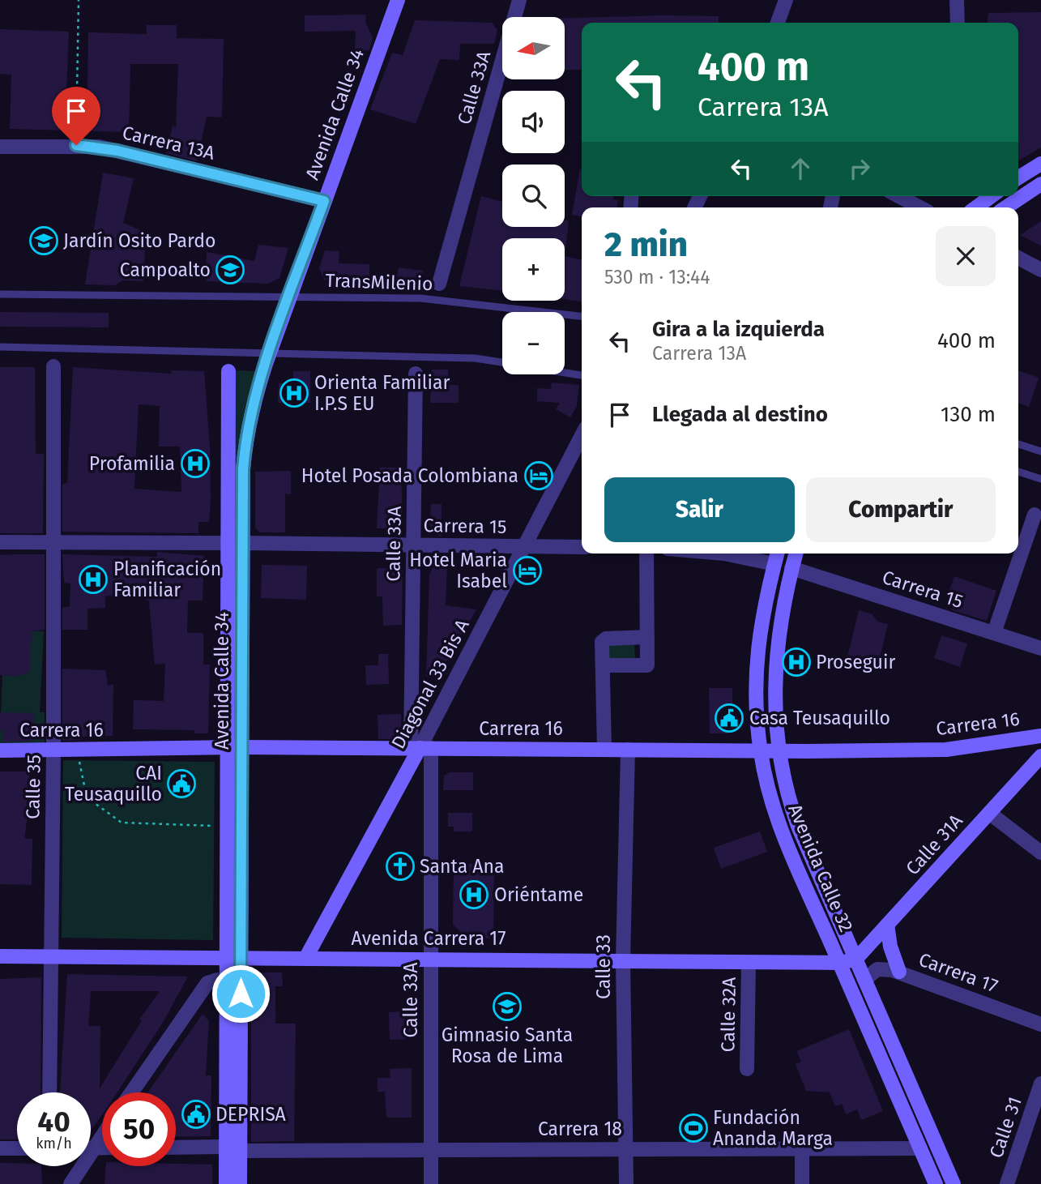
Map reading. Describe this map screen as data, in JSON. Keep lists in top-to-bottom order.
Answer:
{
  "streets": {
    "main road": [
      "Avenida Calle 34",
      "Diagonal 33 Bis A",
      "Carrera 16",
      "Calle 31A",
      "Avenida Calle 32",
      "Avenida Carrera 17"
    ],
    "street": [
      "Calle 33A",
      "Carrera 13A",
      "Carrera 15",
      "Calle 35",
      "Calle 33",
      "Carrera 17",
      "Calle 32A",
      "Calle 31",
      "Carrera 18"
    ],
    "lane": ["TransMilenio"]
  },
  "crossings": [
    ["Calle 33A", "Carrera 15"],
    ["Calle 33A", "Diagonal 33 Bis A"],
    ["Calle 33A", "Carrera 16"],
    ["Calle 33A", "Avenida Carrera 17"],
    ["Calle 33A", "Carrera 18"],
    ["Avenida Calle 34", "Carrera 13A"],
    ["Avenida Calle 34", "TransMilenio"],
    ["Avenida Calle 34", "Carrera 15"],
    ["Avenida Calle 34", "Carrera 16"],
    ["Avenida Calle 34", "Avenida Carrera 17"],
    ["Avenida Calle 34", "Carrera 18"],
    ["Carrera 15", "Diagonal 33 Bis A"],
    ["Carrera 15", "Avenida Calle 32"],
    ["Diagonal 33 Bis A", "Carrera 16"],
    ["Diagonal 33 Bis A", "Avenida Carrera 17"],
    ["Carrera 16", "Calle 35"],
    ["Carrera 16", "Avenida Calle 32"],
    ["Carrera 16", "Calle 33"],
    ["Calle 35", "Avenida Carrera 17"],
    ["Calle 31A", "Avenida Calle 32"],
    ["Calle 31A", "Avenida Carrera 17"],
    ["Avenida Calle 32", "Avenida Carrera 17"],
    ["Avenida Calle 32", "Carrera 17"],
    ["Avenida Calle 32", "Carrera 18"],
    ["Avenida Carrera 17", "Calle 33"],
    ["Avenida Carrera 17", "Calle 32A"],
    ["Calle 33", "Carrera 18"]
  ],
  "places": {
    "school or university": ["Jardín Osito Pardo", "Campoalto", "Gimnasio Santa Rosa de Lima"],
    "hospital": [
      "Orienta Familiar I.P.S EU",
      "Profamilia",
      "Planificación Familiar",
      "Proseguir",
      "Oriéntame"
    ],
    "hotel": ["Hotel Posada Colombiana", "Hotel Maria Isabel"],
    "public building": ["Casa Teusaquillo", "CAI Teusaquillo", "DEPRISA"],
    "church": ["Santa Ana"],
    "sports": ["Fundación Ananda Marga"]
  },
  "north": "left",
  "page": {
    "map_buttons": ["+", "−"],
    "turn": ["400 m", "Carrera 13A"],
    "heading": ["2 min", "530 m · 13:44"],
    "list": [
      {
        "name": "Gira a la izquierda",
        "note": "Carrera 13A",
        "value": "400 m"
      },
      {
        "name": "Llegada al destino",
        "value": "130 m"
      }
    ],
    "buttons": ["Salir", "Compartir"],
    "speed": "40 km/h",
    "limit": "50"
  }
}
